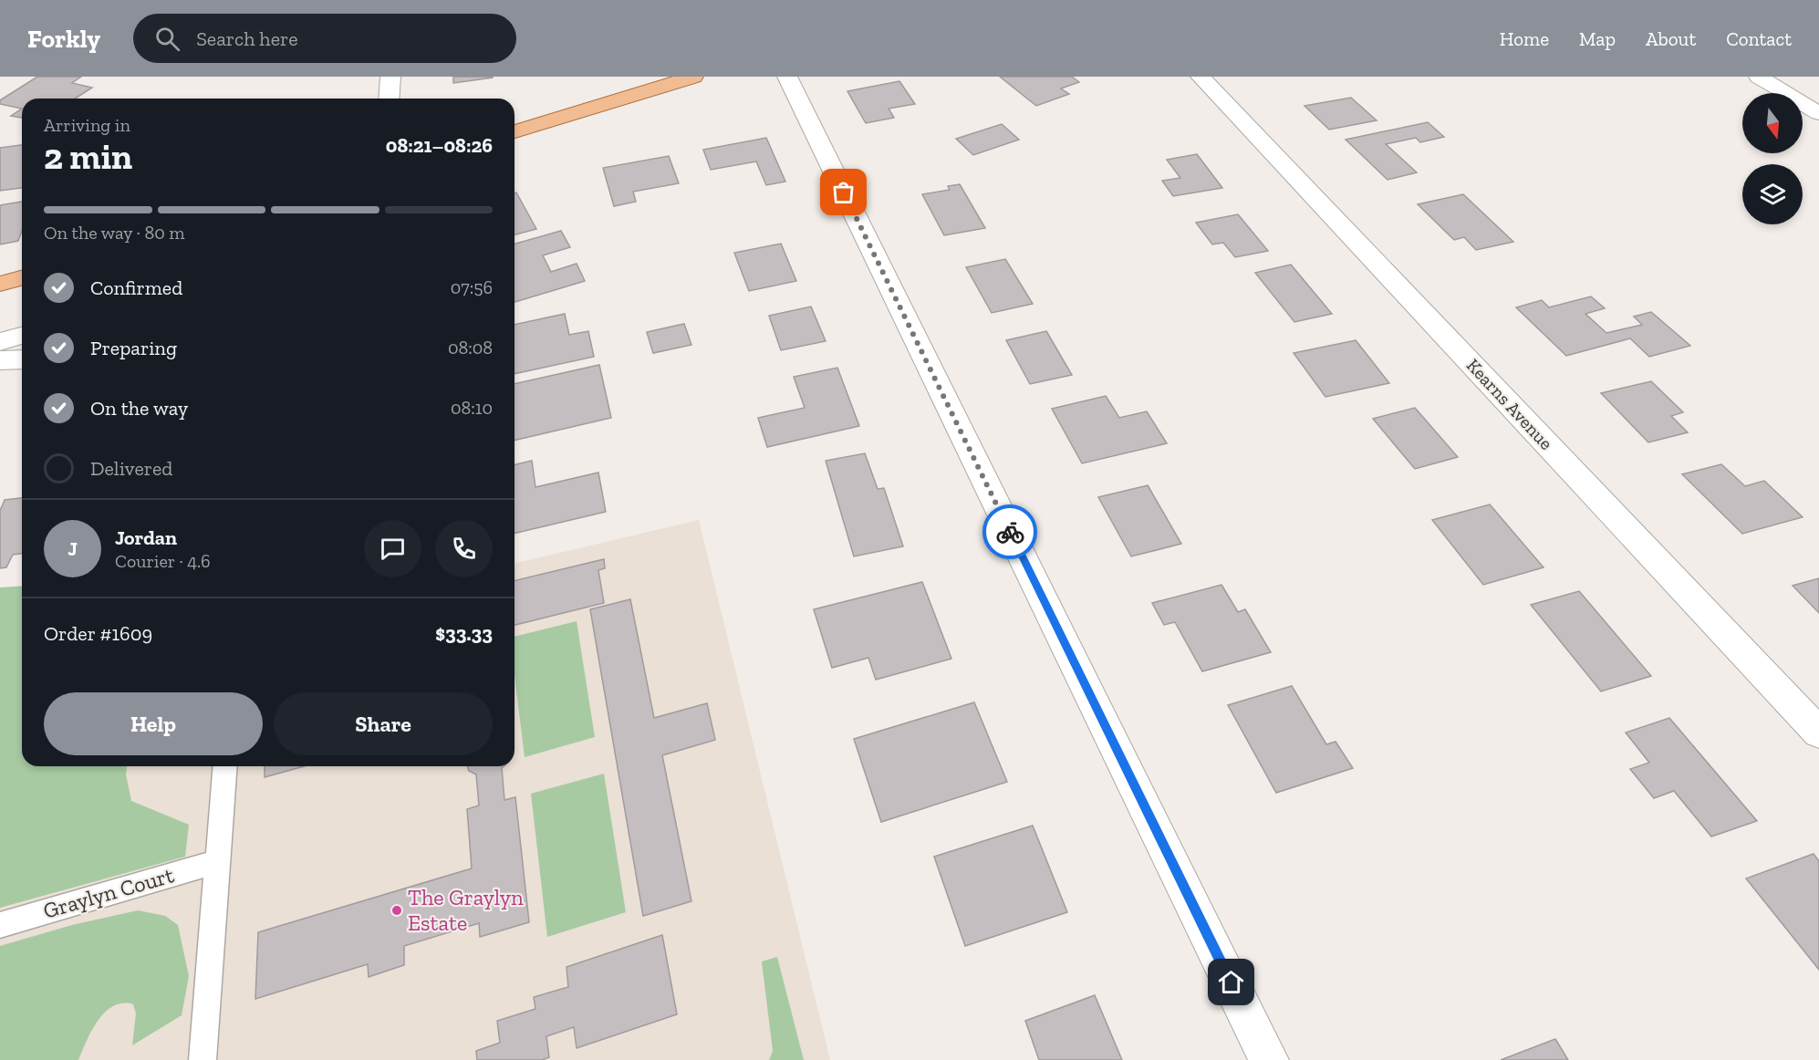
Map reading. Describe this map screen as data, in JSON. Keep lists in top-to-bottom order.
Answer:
{
  "streets": {
    "street": ["Kearns Avenue"],
    "lane": ["Graylyn Court"]
  },
  "places": ["The Graylyn Estate"],
  "north": "bottom",
  "page": {
    "header": "Forkly",
    "search": "Search here",
    "nav": [
      "Home",
      "Map",
      "About",
      "Contact"
    ],
    "heading": ["2 min", "Arriving in", "08:21–08:26"],
    "panel": [
      "Jordan",
      "Courier · 4.6",
      "Order #1609",
      "$33.33"
    ],
    "bar": "On the way · 80 m",
    "list": [
      ["Confirmed", "07:56"],
      ["Preparing", "08:08"],
      ["On the way", "08:10"],
      "Delivered"
    ],
    "round": "J",
    "buttons": ["Help", "Share"]
  }
}
